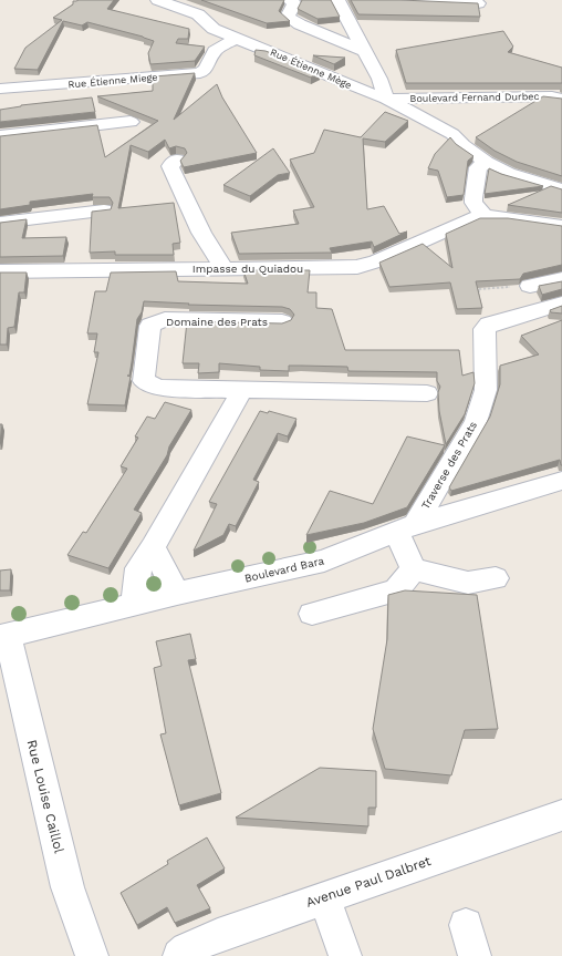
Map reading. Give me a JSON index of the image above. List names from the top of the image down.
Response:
{
  "streets": {
    "street": [
      "Rue Étienne Mège",
      "Rue Étienne Miege",
      "Boulevard Fernand Durbec",
      "Impasse du Quiadou",
      "Domaine des Prats",
      "Traverse des Prats",
      "Boulevard Bara",
      "Rue Louise Caillol",
      "Avenue Paul Dalbret"
    ]
  },
  "crossings": [
    ["Rue Étienne Mège", "Rue Étienne Miege"],
    ["Rue Étienne Mège", "Boulevard Fernand Durbec"],
    ["Traverse des Prats", "Boulevard Bara"],
    ["Boulevard Bara", "Rue Louise Caillol"]
  ]
}
